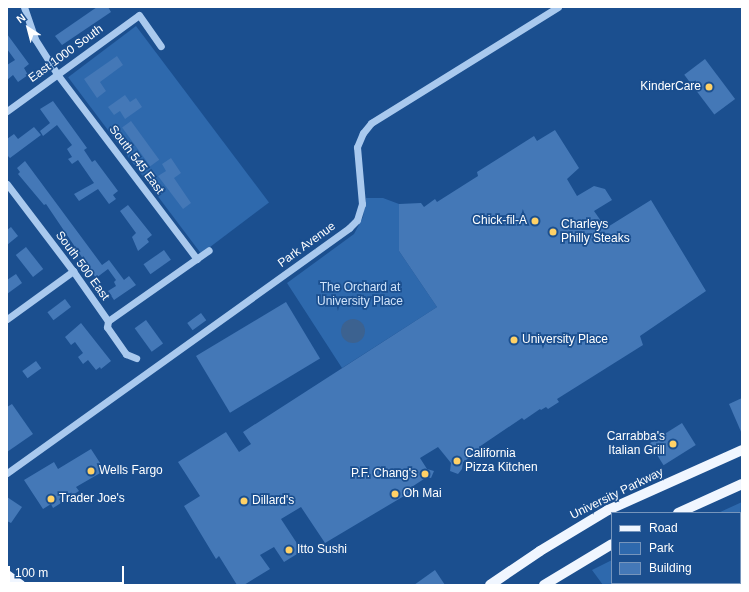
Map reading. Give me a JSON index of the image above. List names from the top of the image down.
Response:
{
  "streets": {
    "main road": ["University Parkway"],
    "street": [
      "East 1000 South",
      "South 545 East",
      "Park Avenue",
      "South 500 East"
    ]
  },
  "crossings": [
    ["East 1000 South", "South 545 East"]
  ],
  "parks": ["The Orchard at University Place"],
  "places": [
    "KinderCare",
    "Chick-fil-A",
    "Charleys Philly Steaks",
    "University Place",
    "Carrabba's Italian Grill",
    "California Pizza Kitchen",
    "Wells Fargo",
    "P.F. Chang's",
    "Oh Mai",
    "Trader Joe's",
    "Dillard's",
    "Itto Sushi"
  ],
  "legend": ["Road", "Park", "Building"],
  "scale_bar": "100 m",
  "north": "top left"
}
